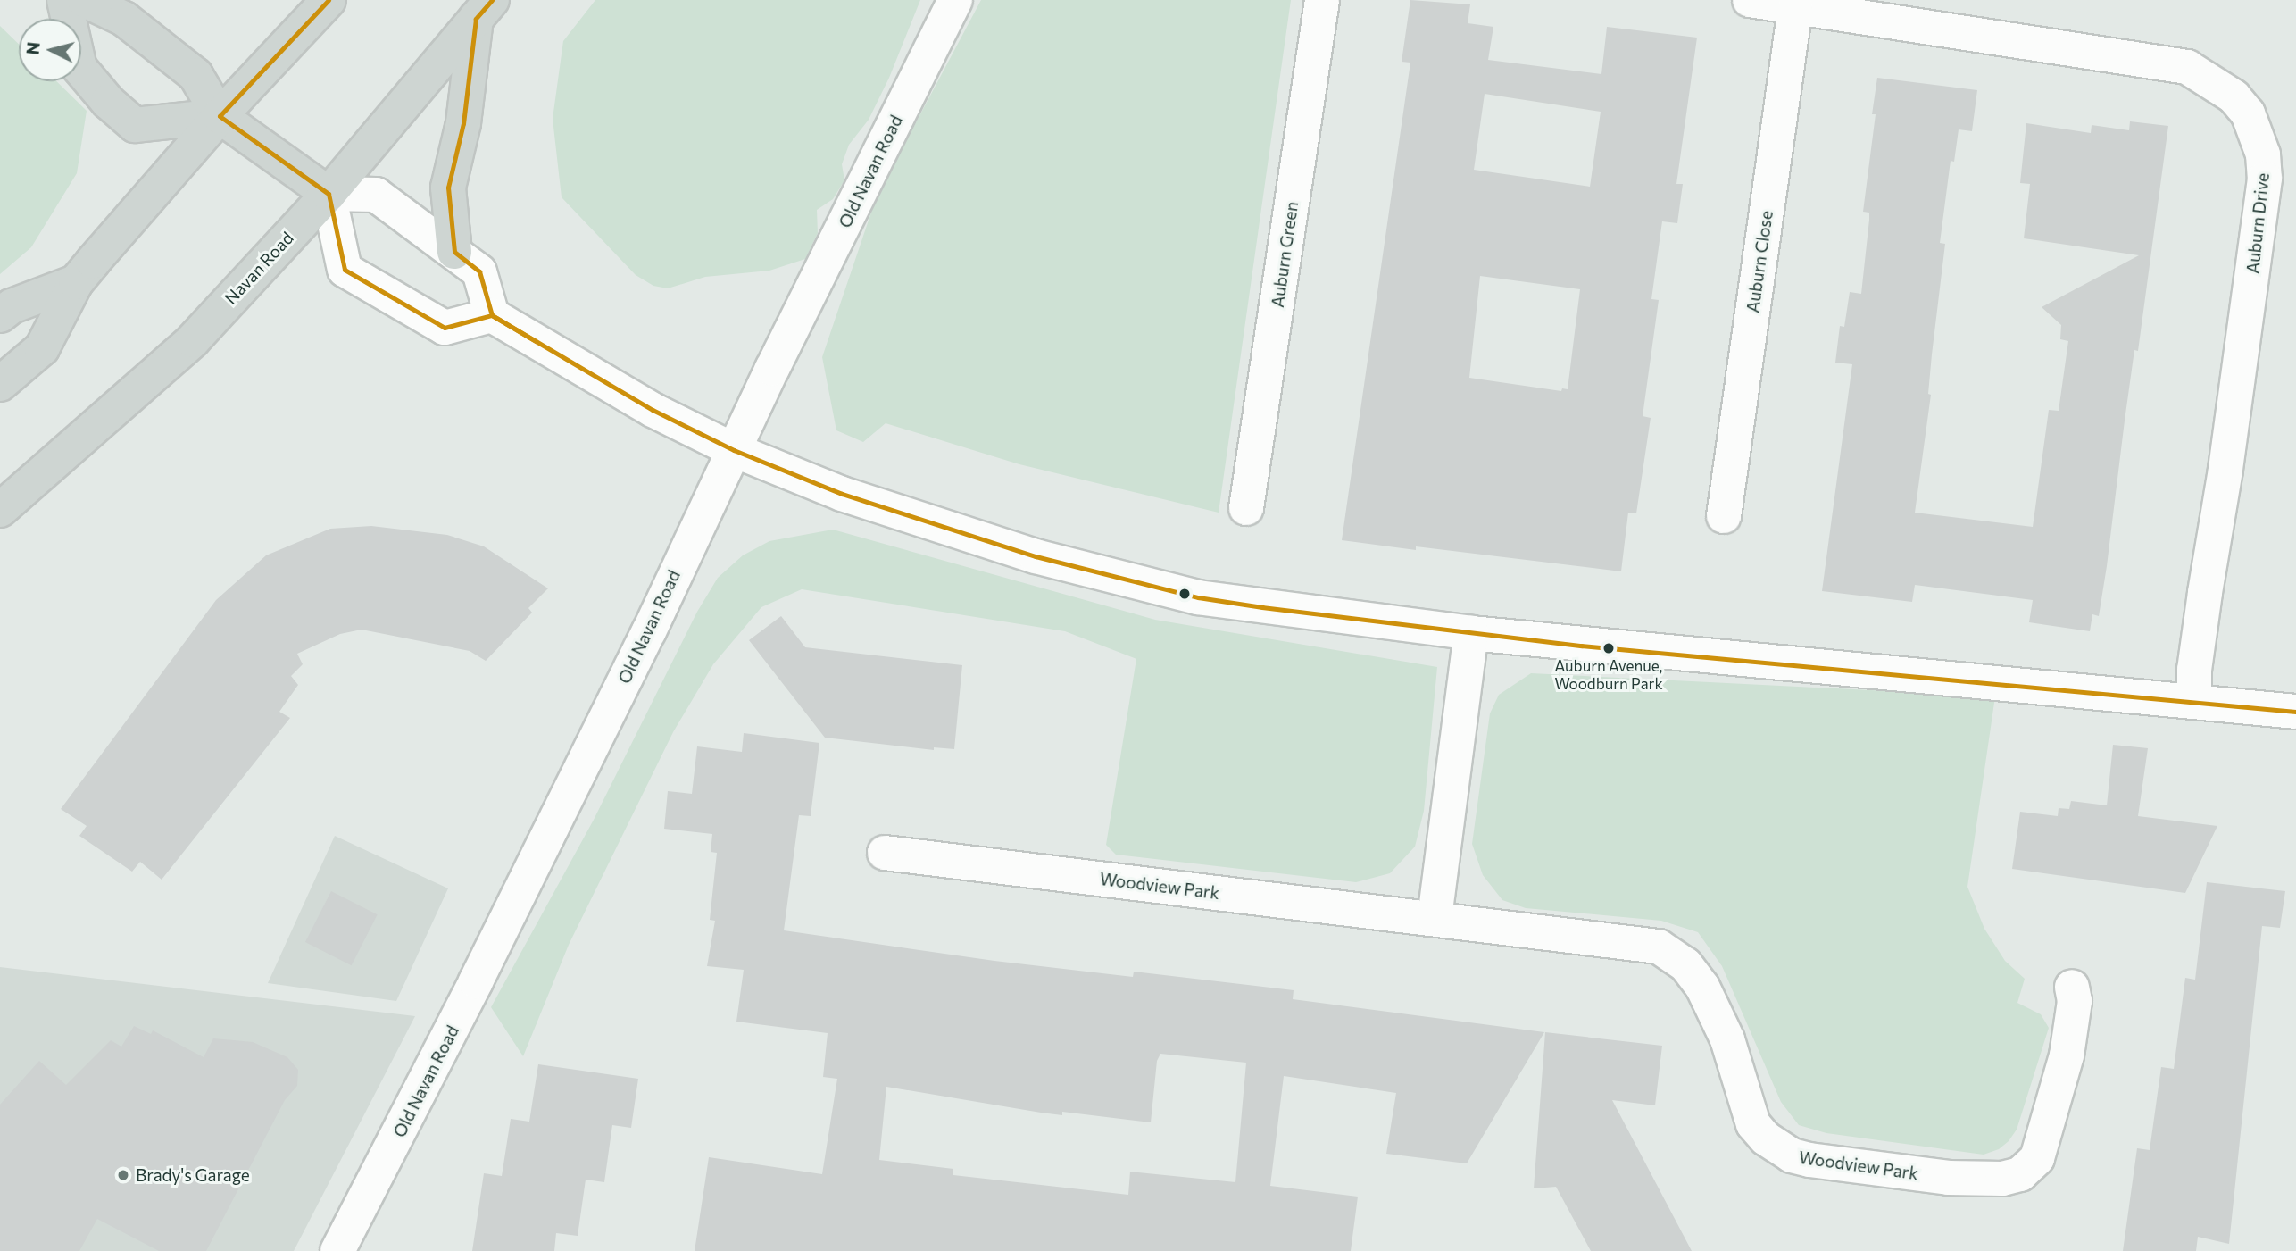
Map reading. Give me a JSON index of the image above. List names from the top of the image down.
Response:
{
  "streets": {
    "main road": ["Navan Road"],
    "street": [
      "Old Navan Road",
      "Auburn Drive",
      "Auburn Green",
      "Auburn Close",
      "Woodview Park"
    ]
  },
  "crossings": [
    ["Auburn Drive", "Auburn Close"]
  ],
  "places": ["Auburn Avenue, Woodburn Park", "Brady's Garage"],
  "north": "left"
}
